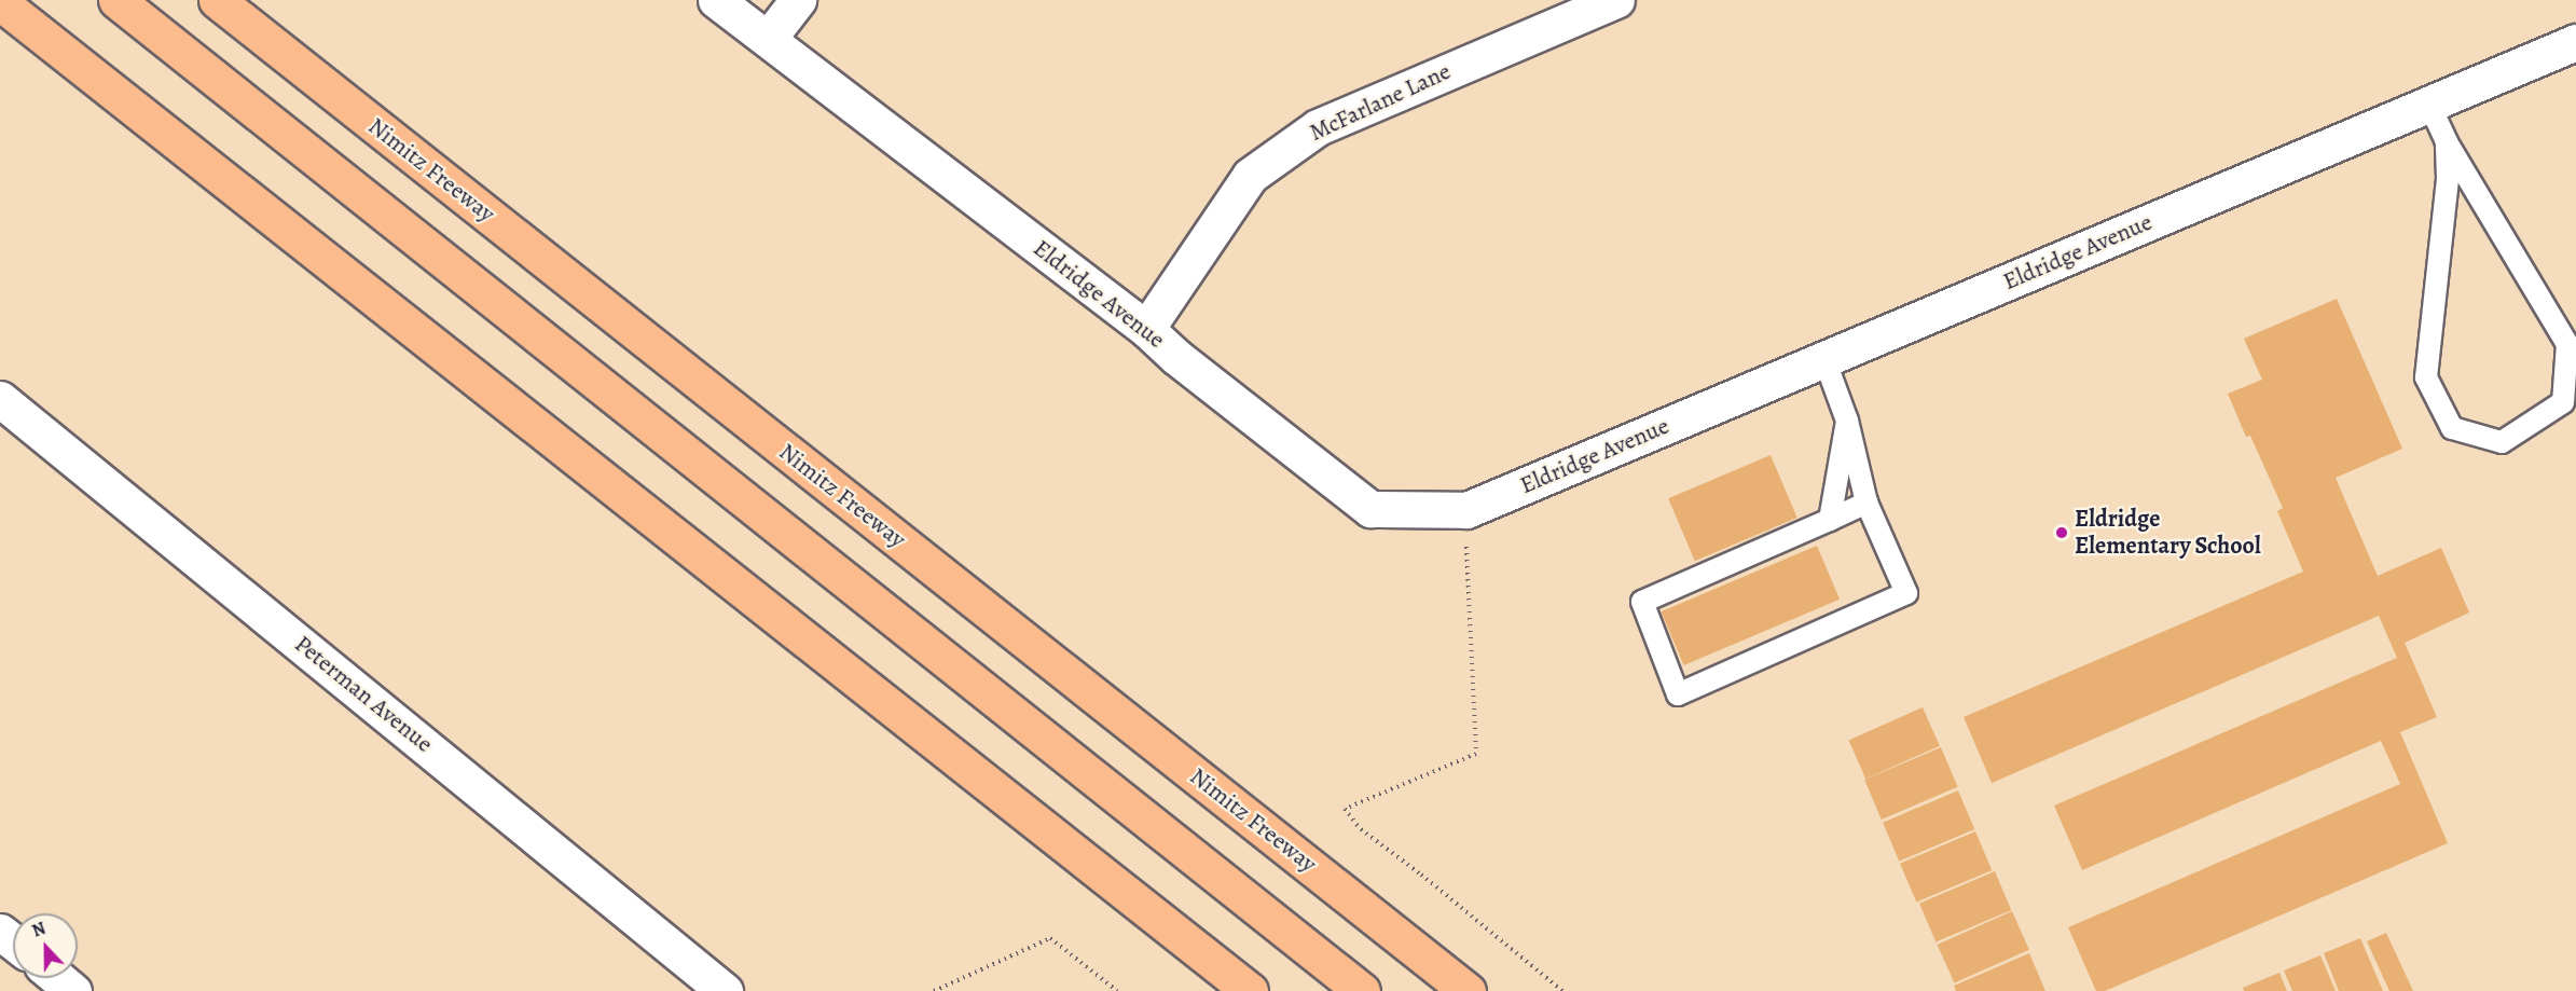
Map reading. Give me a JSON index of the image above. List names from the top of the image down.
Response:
{
  "streets": {
    "highway": ["Nimitz Freeway"],
    "street": ["McFarlane Lane", "Eldridge Avenue", "Peterman Avenue"]
  },
  "crossings": [
    ["McFarlane Lane", "Eldridge Avenue"]
  ],
  "places": ["Eldridge Elementary School"],
  "north": "top"
}
